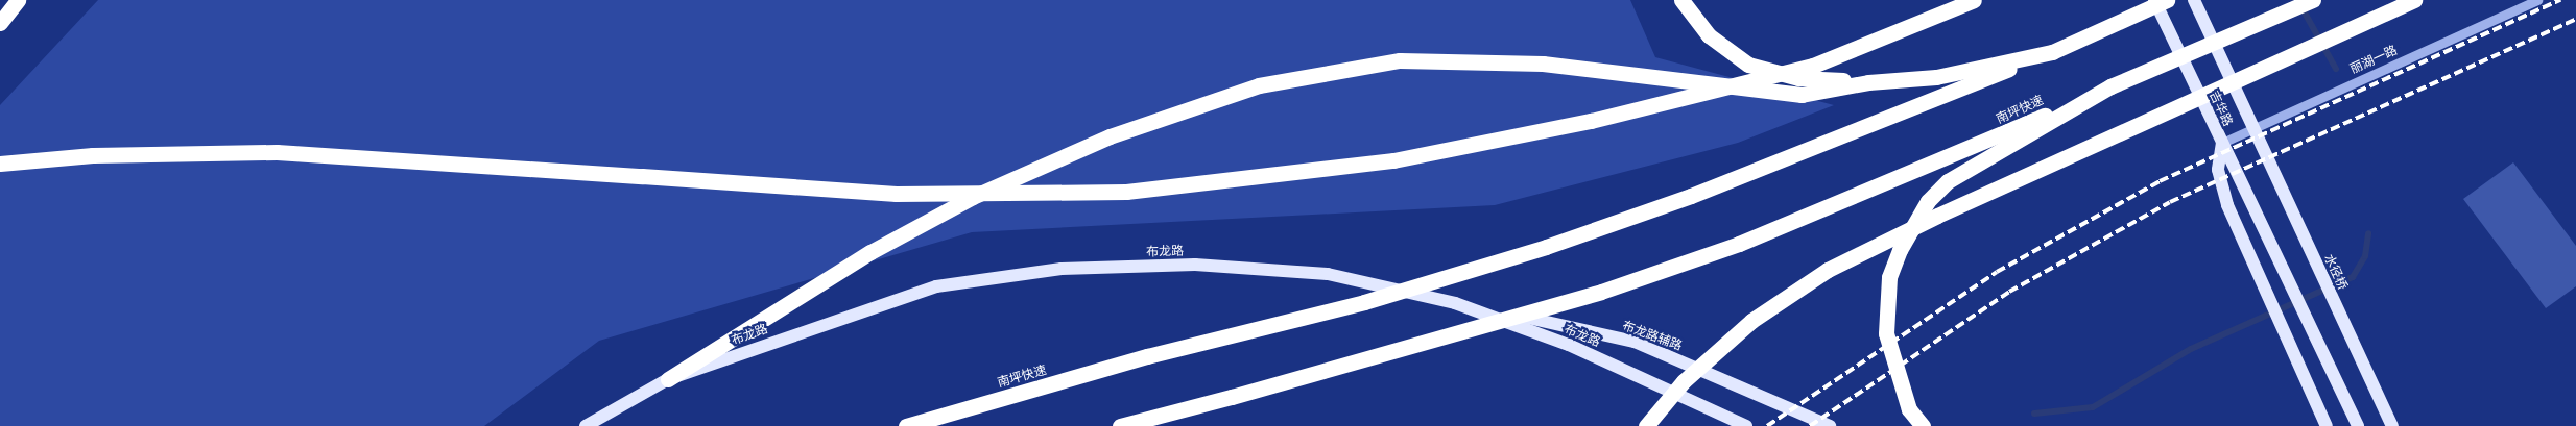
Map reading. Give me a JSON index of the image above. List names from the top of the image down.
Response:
{
  "streets": {
    "highway": ["南坪快速"],
    "main road": [
      "吉华路",
      "布龙路",
      "水径桥",
      "布龙路辅路"
    ],
    "street": ["丽湖一路"]
  },
  "crossings": [
    ["丽湖一路", "吉华路"],
    ["吉华路", "水径桥"],
    ["布龙路", "布龙路辅路"]
  ]
}
